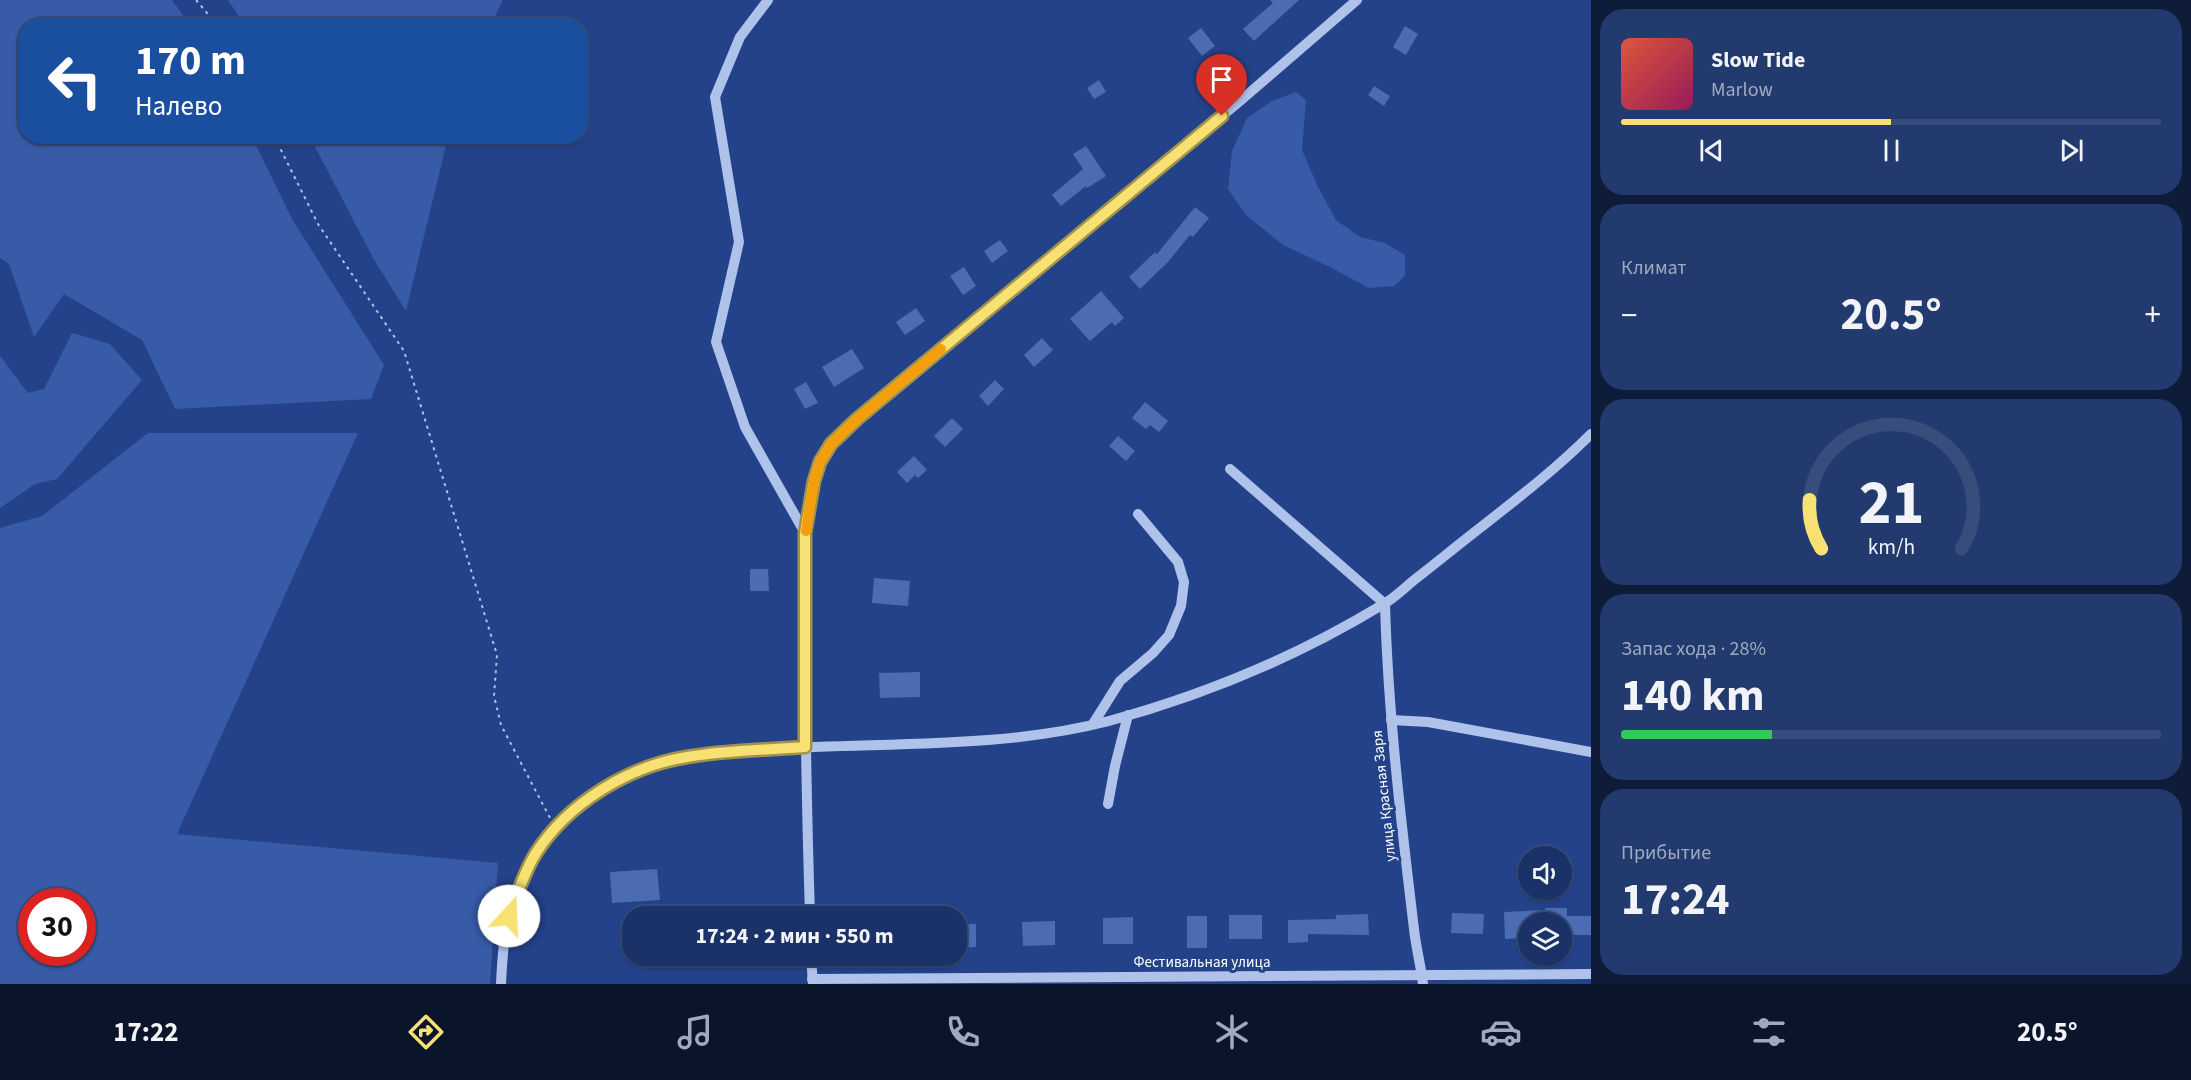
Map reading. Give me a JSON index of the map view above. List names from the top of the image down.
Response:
{
  "streets": {
    "street": ["улица Красная Заря", "Фестивальная улица"]
  },
  "crossings": [
    ["улица Красная Заря", "Фестивальная улица"]
  ],
  "page": {
    "turn": ["170 m", "Налево"],
    "song": ["Slow Tide", "Marlow"],
    "tile": [
      "Климат",
      ["Запас хода · 28%", "140 km"],
      ["Прибытие", "17:24"]
    ],
    "heat": ["−", "20.5°", "+"],
    "limit": "30",
    "trip": "17:24 · 2 мин · 550 m",
    "tabs": ["17:22", "20.5°"],
    "gauge": ["21", "km/h"]
  }
}
